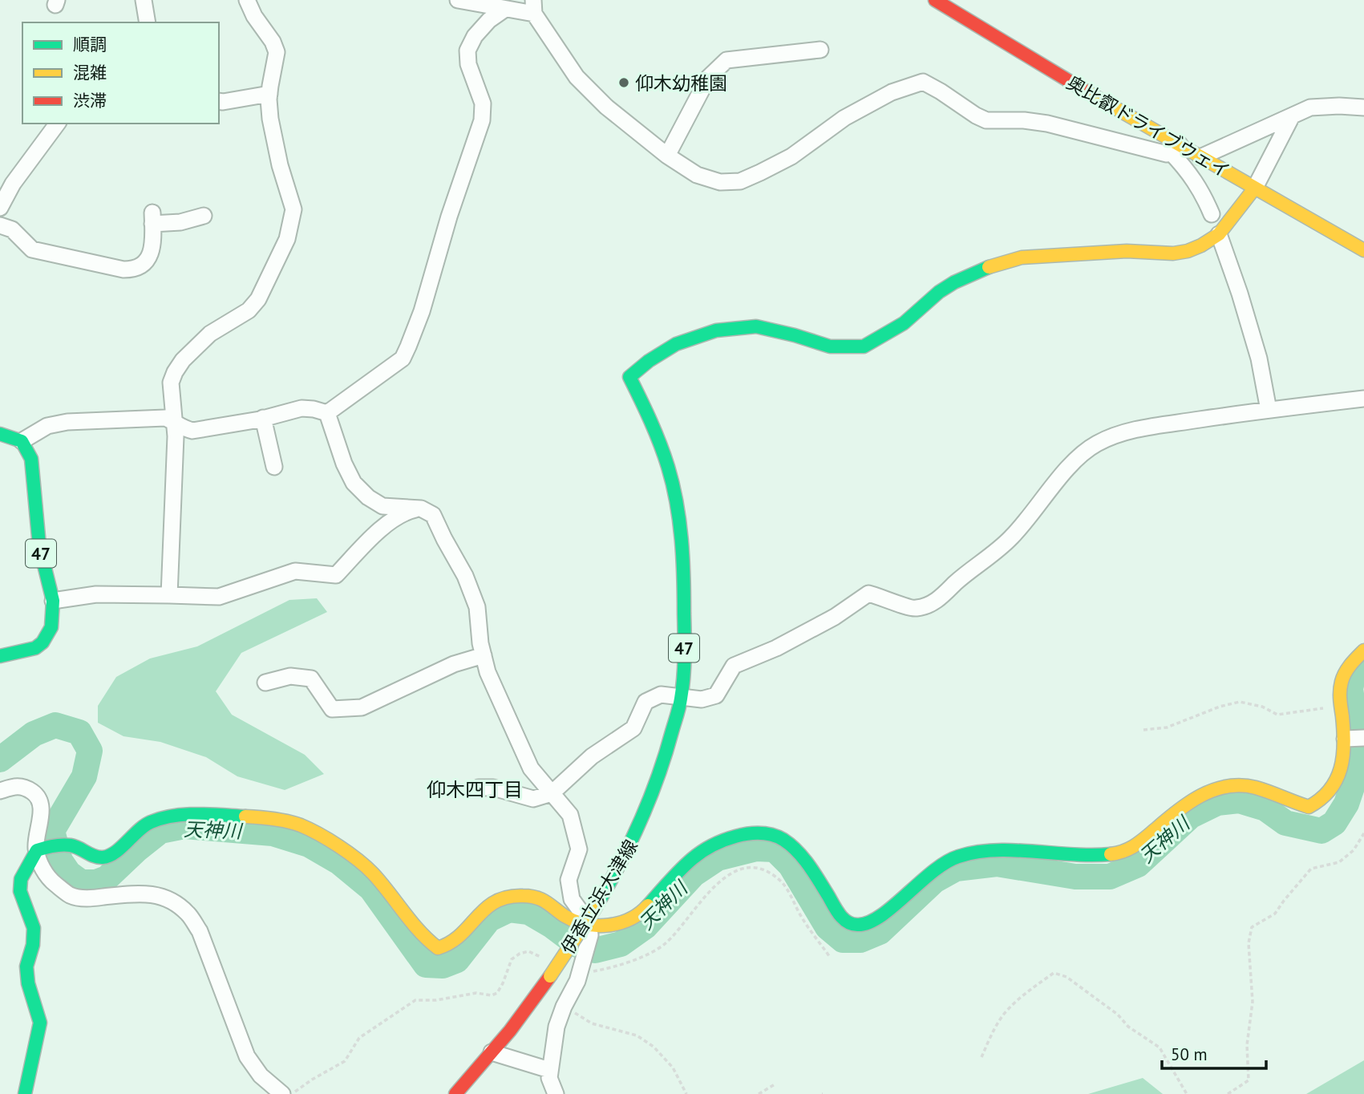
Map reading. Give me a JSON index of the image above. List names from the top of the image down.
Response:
{
  "streets": {
    "street": ["奥比叡ドライブウェイ", "47", "伊香立浜大津線"]
  },
  "districts": ["仰木四丁目"],
  "water": ["天神川"],
  "places": ["仰木幼稚園"],
  "legend": ["順調", "混雑", "渋滞"],
  "scale_bar": "50 m"
}
